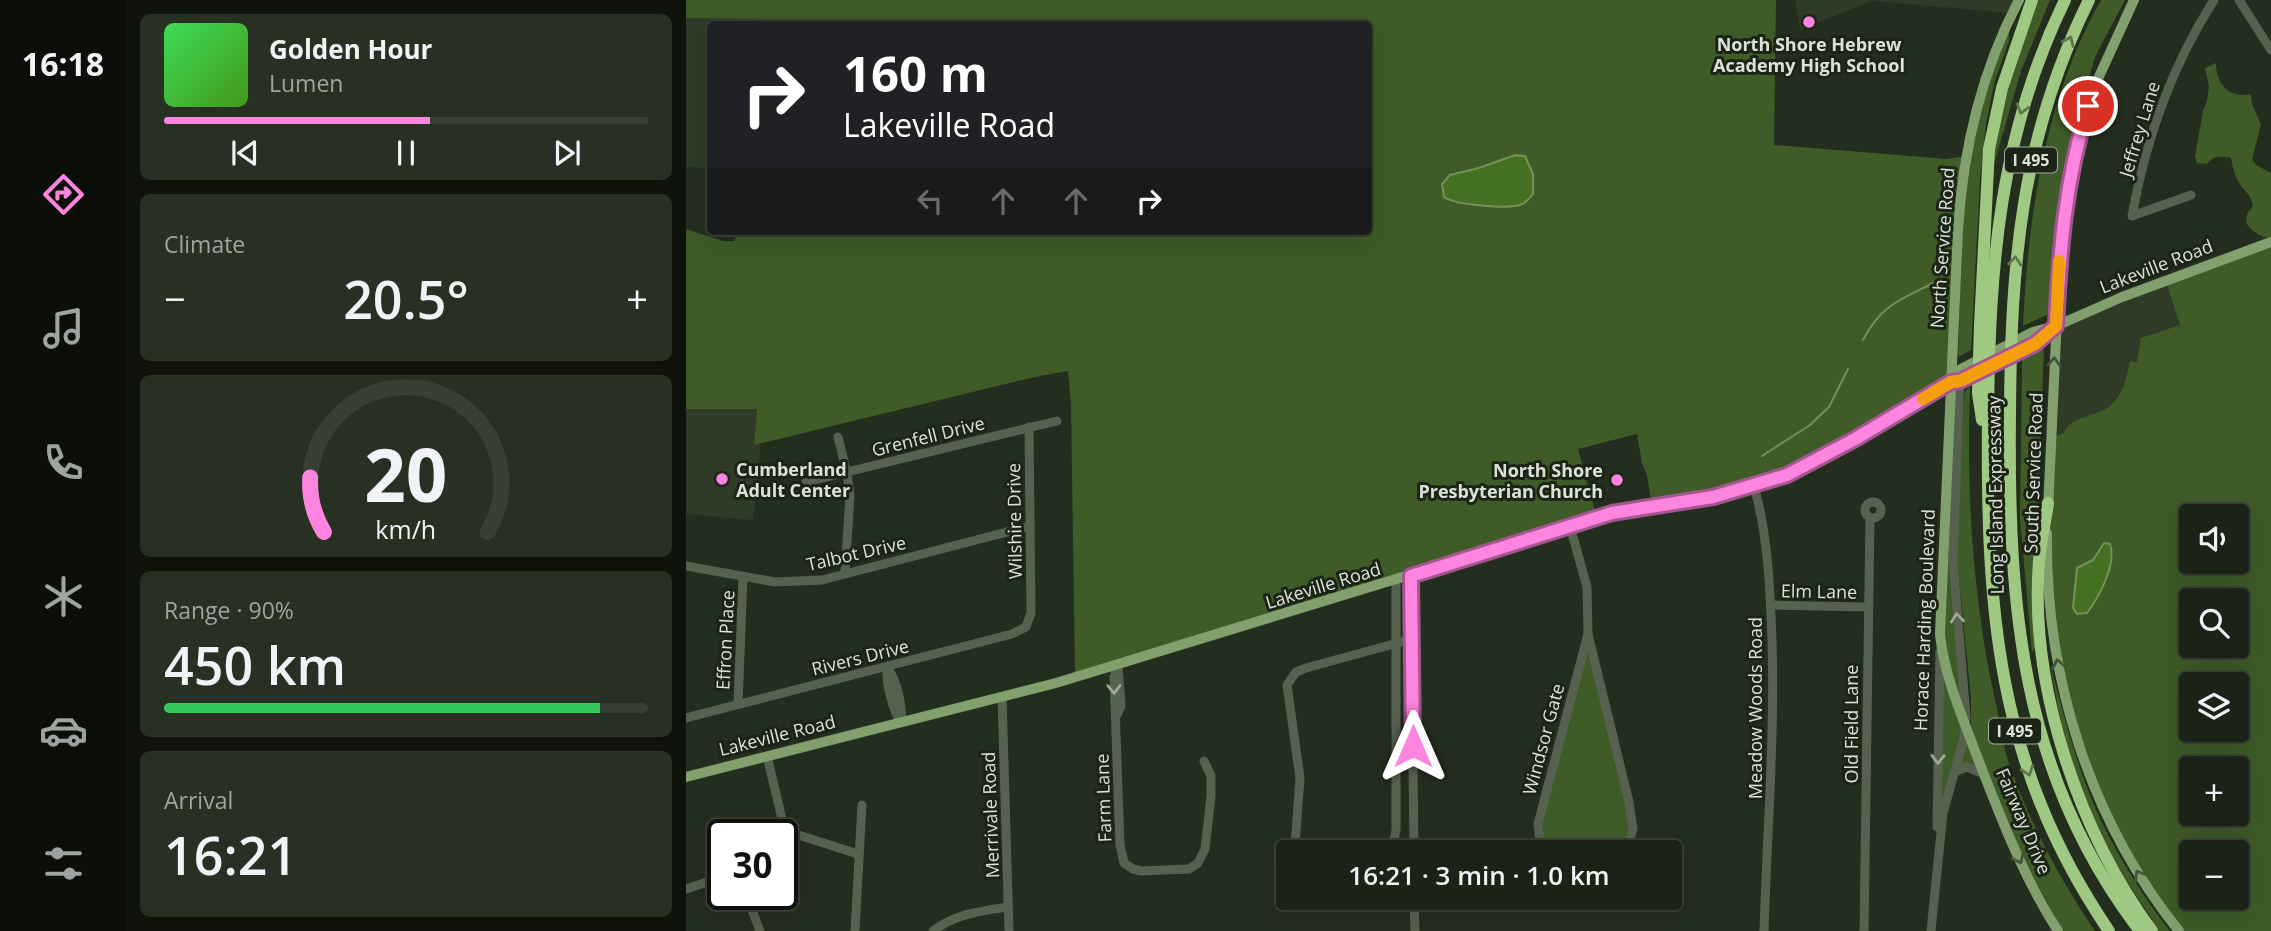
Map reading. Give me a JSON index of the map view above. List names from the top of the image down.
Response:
{
  "streets": {
    "highway": ["I 495", "Long Island Expressway"],
    "main road": [
      "North Service Road",
      "Lakeville Road",
      "South Service Road",
      "Horace Harding Boulevard",
      "Fairway Drive"
    ],
    "street": [
      "Jeffrey Lane",
      "Grenfell Drive",
      "Wilshire Drive",
      "Talbot Drive",
      "Elm Lane",
      "Effron Place",
      "Rivers Drive",
      "Meadow Woods Road",
      "Old Field Lane",
      "Windsor Gate",
      "Farm Lane",
      "Merrivale Road"
    ]
  },
  "crossings": [
    ["North Service Road", "Lakeville Road"],
    ["North Service Road", "Horace Harding Boulevard"],
    ["Lakeville Road", "South Service Road"],
    ["Lakeville Road", "Horace Harding Boulevard"],
    ["Lakeville Road", "Meadow Woods Road"],
    ["Lakeville Road", "Windsor Gate"],
    ["Lakeville Road", "Farm Lane"],
    ["Lakeville Road", "Merrivale Road"],
    ["Grenfell Drive", "Wilshire Drive"],
    ["Wilshire Drive", "Talbot Drive"],
    ["Wilshire Drive", "Rivers Drive"],
    ["Talbot Drive", "Effron Place"],
    ["Elm Lane", "Meadow Woods Road"],
    ["Elm Lane", "Old Field Lane"],
    ["Horace Harding Boulevard", "Fairway Drive"],
    ["Effron Place", "Rivers Drive"]
  ],
  "one_way": ["South Service Road", "Fairway Drive"],
  "places": ["North Shore Hebrew Academy High School", "Cumberland Adult Center", "North Shore Presbyterian Church"],
  "page": {
    "tabs": "16:18",
    "turn": ["160 m", "Lakeville Road"],
    "song": ["Golden Hour", "Lumen"],
    "tile": [
      "Climate",
      ["Range · 90%", "450 km"],
      ["Arrival", "16:21"]
    ],
    "heat": ["−", "20.5°", "+"],
    "map_buttons": ["+", "−"],
    "limit": "30",
    "trip": "16:21 · 3 min · 1.0 km",
    "gauge": ["20", "km/h"]
  }
}
